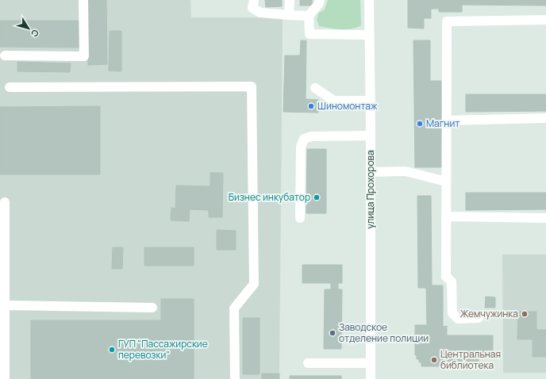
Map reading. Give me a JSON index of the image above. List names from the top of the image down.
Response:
{
  "streets": {
    "street": ["улица Прохорова"]
  },
  "places": [
    "Шиномонтаж",
    "Магнит",
    "Бизнес инкубатор",
    "Жемчужинка",
    "Заводское отделение полиции",
    "ГУП \"Пассажирские перевозки\"",
    "Центральная библиотека"
  ],
  "north": "bottom right"
}
